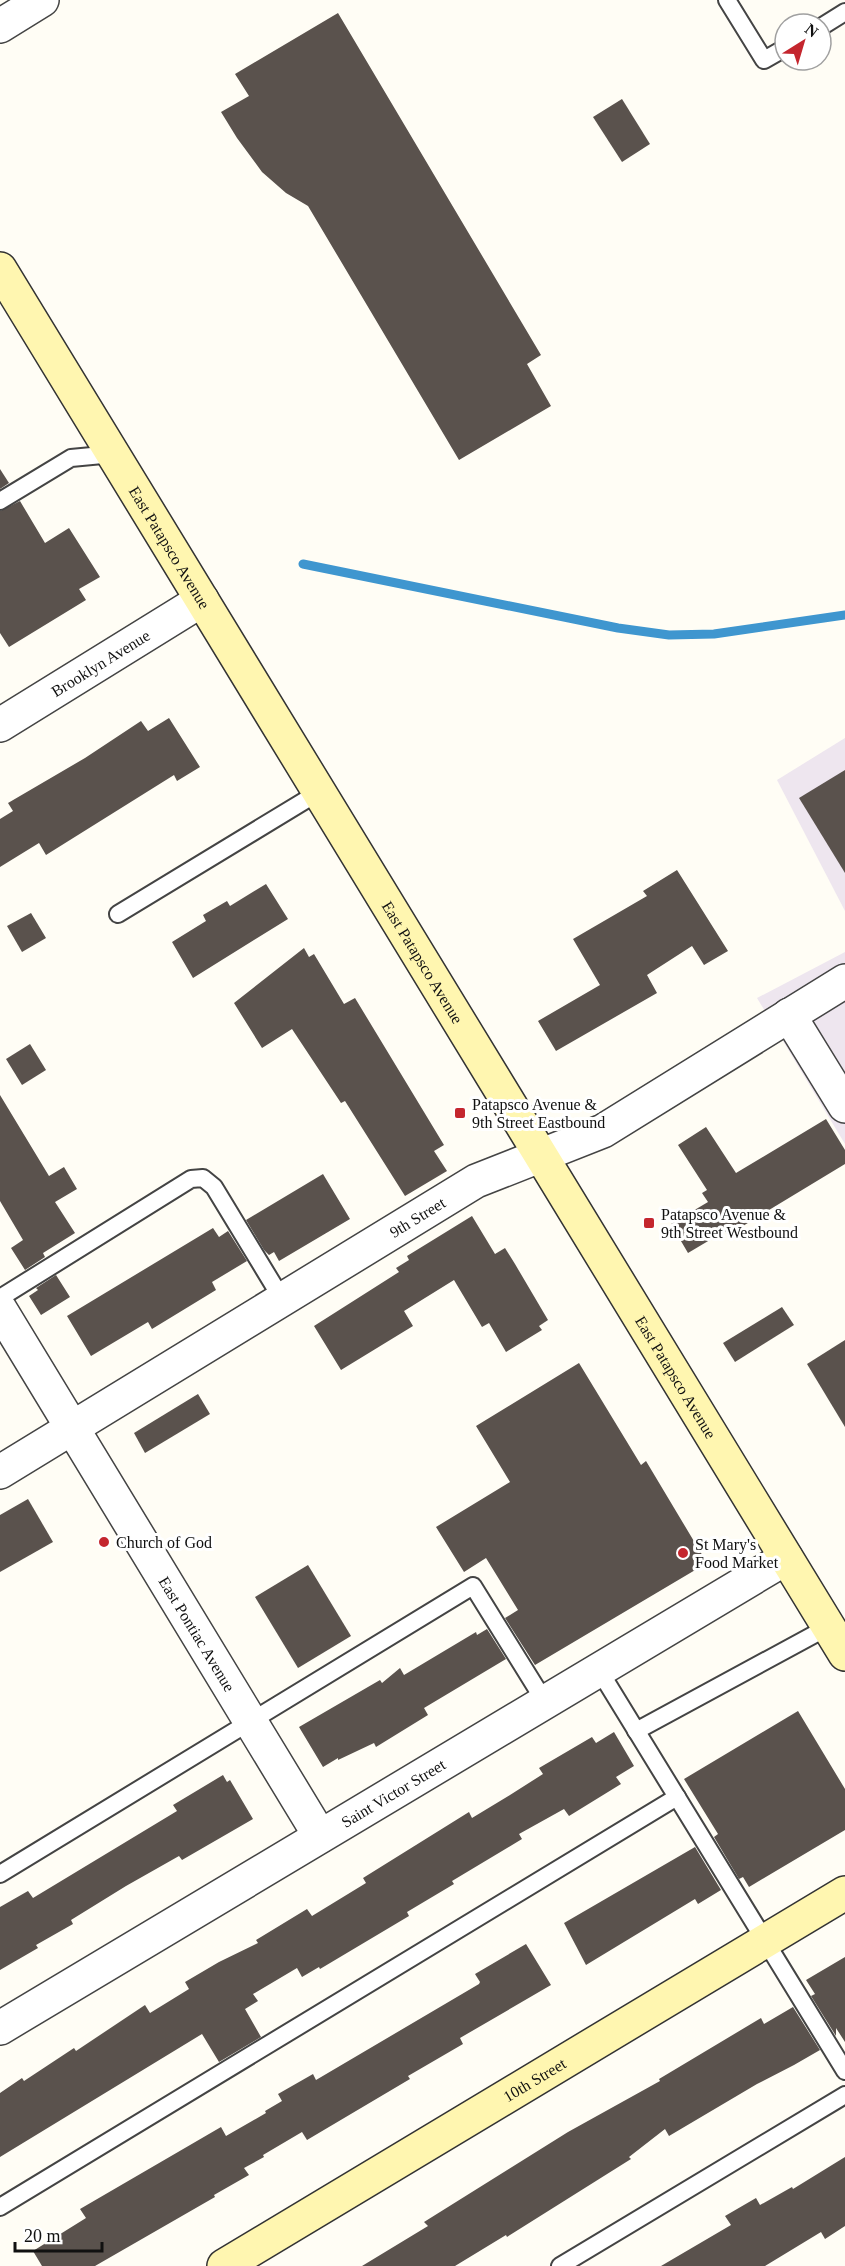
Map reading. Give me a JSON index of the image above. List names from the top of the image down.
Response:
{
  "streets": {
    "main road": ["East Patapsco Avenue", "10th Street"],
    "street": [
      "Brooklyn Avenue",
      "9th Street",
      "East Pontiac Avenue",
      "Saint Victor Street"
    ]
  },
  "crossings": [
    ["East Patapsco Avenue", "Brooklyn Avenue"],
    ["East Patapsco Avenue", "9th Street"],
    ["East Patapsco Avenue", "Saint Victor Street"],
    ["9th Street", "East Pontiac Avenue"],
    ["East Pontiac Avenue", "Saint Victor Street"]
  ],
  "places": {
    "transit": ["Patapsco Avenue & 9th Street Eastbound", "Patapsco Avenue & 9th Street Westbound"],
    "other": ["Church of God", "St Mary's Food Market"]
  },
  "scale_bar": "20 m",
  "north": "top right"
}
